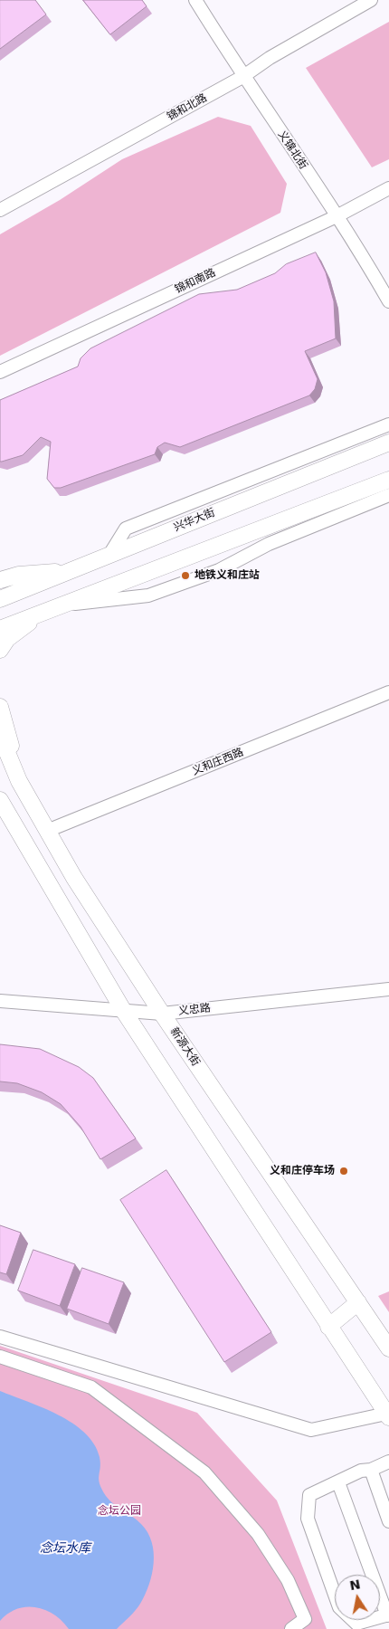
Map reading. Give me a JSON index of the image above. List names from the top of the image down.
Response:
{
  "streets": {
    "main road": ["兴华大街", "新源大街"],
    "street": [
      "锦和北路",
      "义锦北街",
      "锦和南路",
      "义和庄西路",
      "义忠路"
    ]
  },
  "crossings": [
    ["锦和北路", "义锦北街"],
    ["义锦北街", "锦和南路"],
    ["义和庄西路", "新源大街"],
    ["义忠路", "新源大街"]
  ],
  "water": ["念坛水库"],
  "parks": ["念坛公园"],
  "places": ["地铁义和庄站", "义和庄停车场"],
  "north": "top"
}
